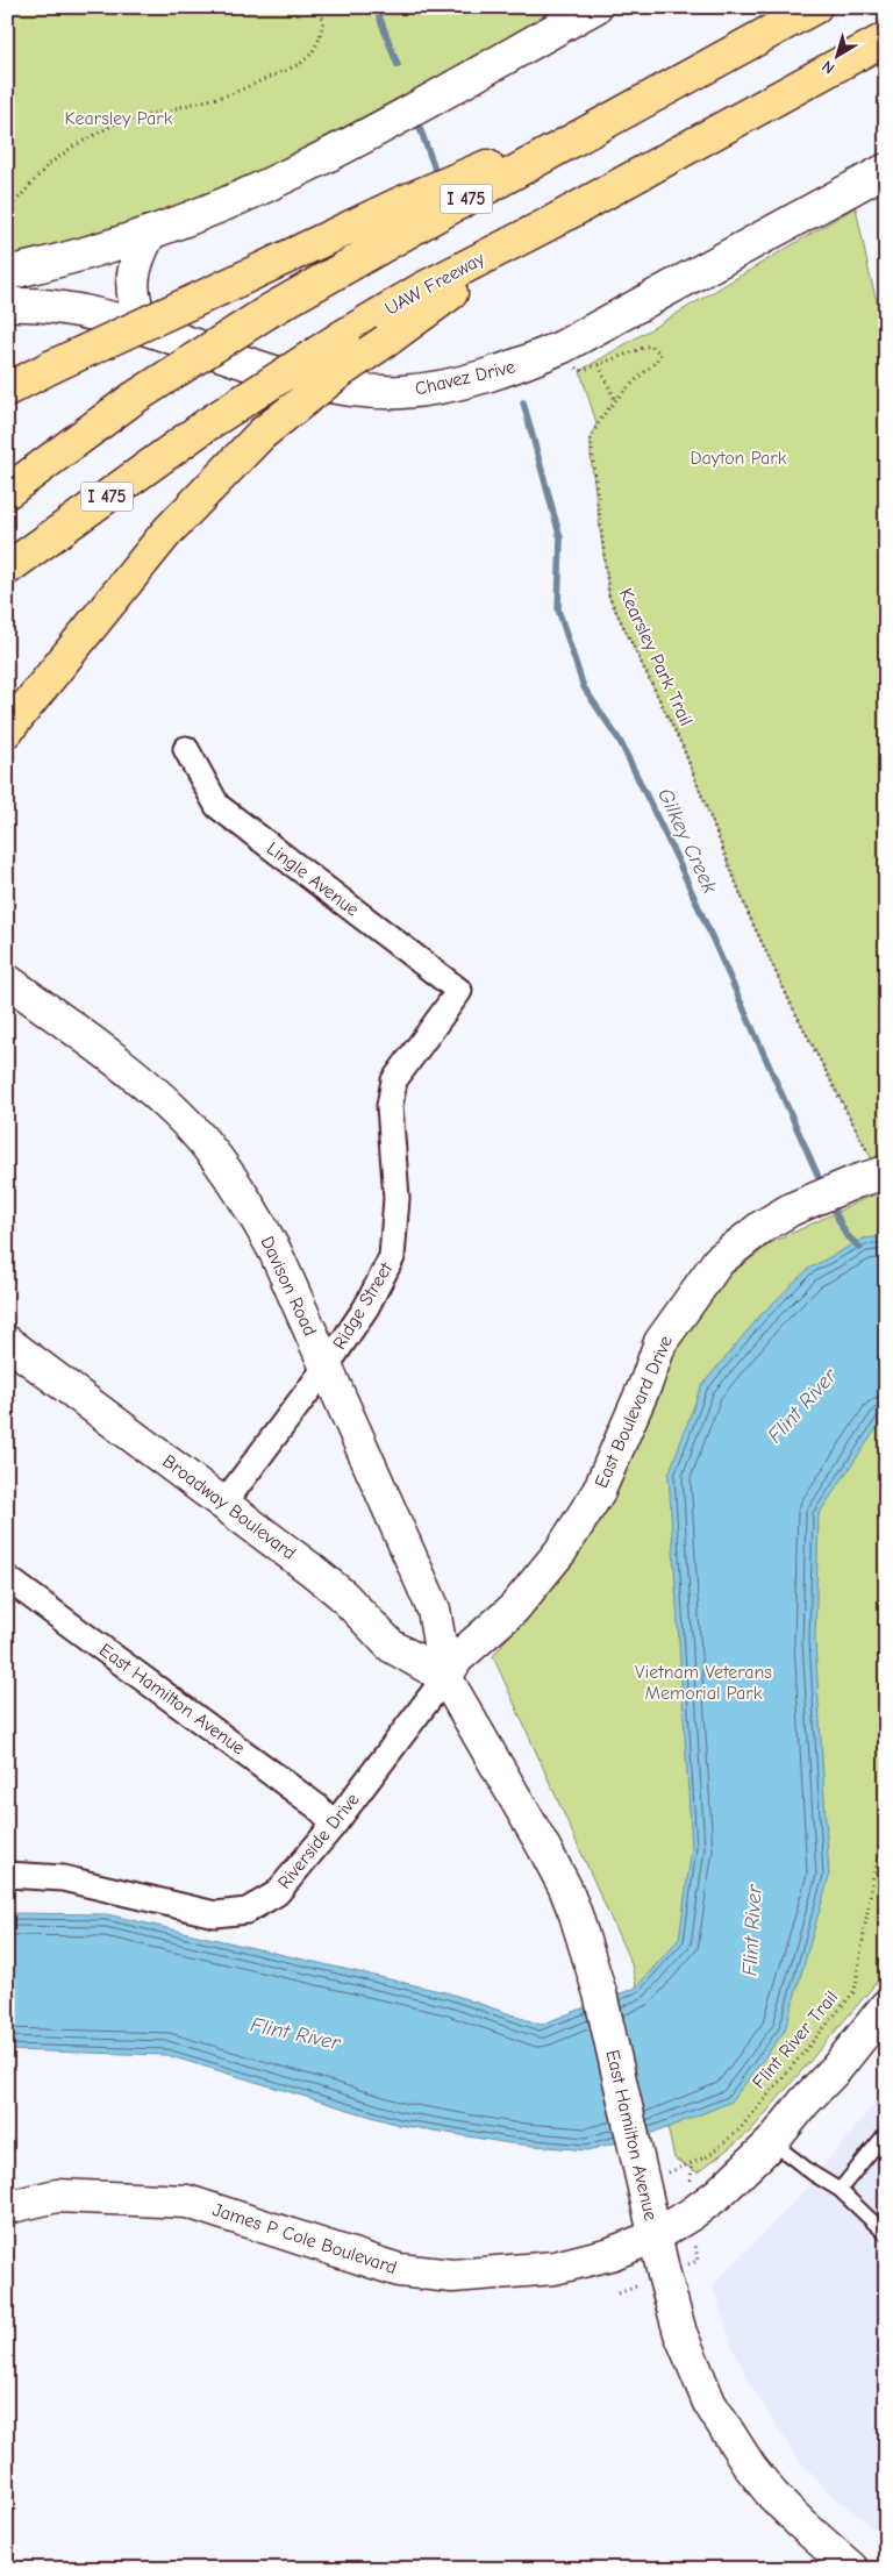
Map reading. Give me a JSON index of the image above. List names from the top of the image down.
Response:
{
  "streets": {
    "highway": ["I 475", "UAW Freeway"],
    "main road": [
      "Chavez Drive",
      "Davison Road",
      "East Boulevard Drive",
      "Broadway Boulevard",
      "East Hamilton Avenue",
      "James P Cole Boulevard"
    ],
    "street": ["Lingle Avenue", "Ridge Street", "Riverside Drive"],
    "path": ["Kearsley Park Trail", "Flint River Trail"]
  },
  "crossings": [
    ["Kearsley Park Trail", "East Boulevard Drive"],
    ["Lingle Avenue", "Ridge Street"],
    ["Davison Road", "Ridge Street"],
    ["Davison Road", "East Boulevard Drive"],
    ["Davison Road", "Broadway Boulevard"],
    ["Davison Road", "East Hamilton Avenue"],
    ["Davison Road", "Riverside Drive"],
    ["Ridge Street", "Broadway Boulevard"],
    ["East Boulevard Drive", "Broadway Boulevard"],
    ["East Boulevard Drive", "East Hamilton Avenue"],
    ["East Boulevard Drive", "Riverside Drive"],
    ["Broadway Boulevard", "East Hamilton Avenue"],
    ["Broadway Boulevard", "Riverside Drive"],
    ["East Hamilton Avenue", "Riverside Drive"],
    ["East Hamilton Avenue", "James P Cole Boulevard"]
  ],
  "water": ["Gilkey Creek", "Flint River"],
  "parks": ["Kearsley Park", "Dayton Park", "Vietnam Veterans Memorial Park"],
  "north": "bottom left"
}
